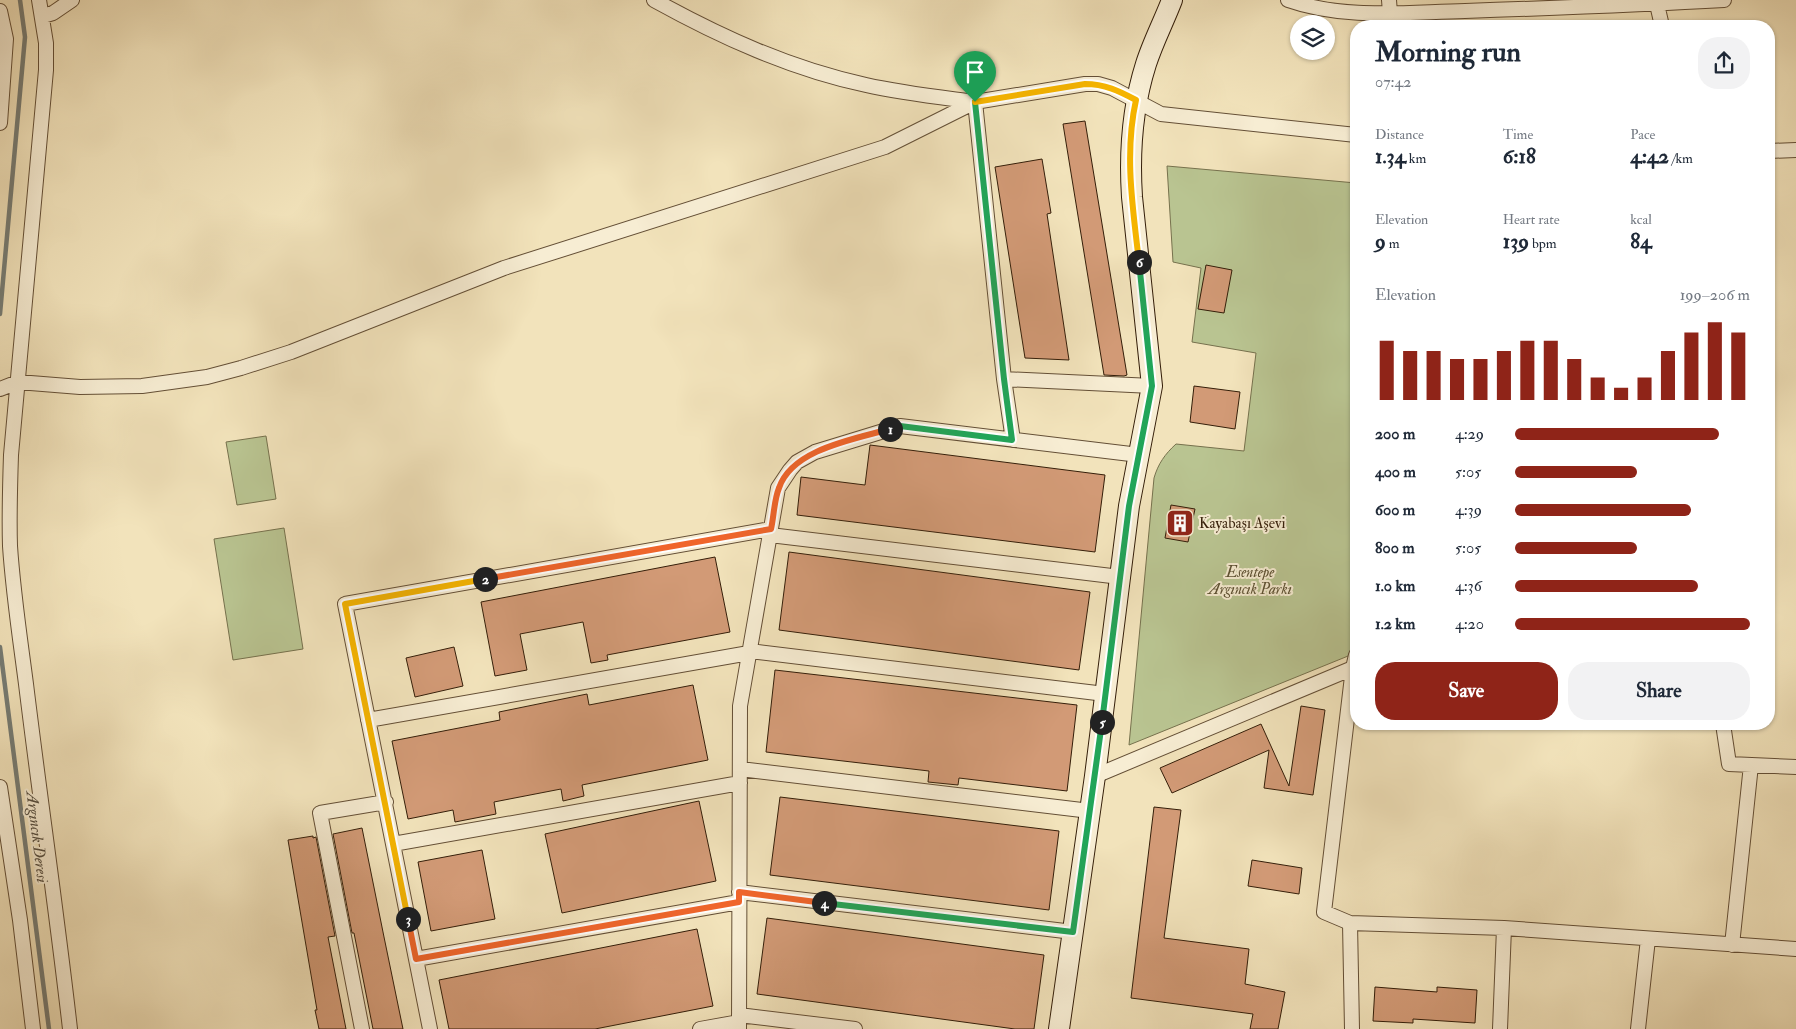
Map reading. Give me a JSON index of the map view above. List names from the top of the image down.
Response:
{
  "water": ["Argıncık Deresi"],
  "parks": ["Esentepe Argıncık Parkı"],
  "places": {
    "building": ["Kayabaşı Aşevi"]
  },
  "page": {
    "heading": ["Morning run", "07:42"],
    "stats": [
      ["Distance", "1.34 km"],
      ["Time", "6:18"],
      ["Pace", "4:42 /km"],
      ["Elevation", "9 m"],
      ["Heart rate", "139 bpm"],
      ["kcal", "84"]
    ],
    "pins": [
      "6",
      "1",
      "2",
      "5",
      "4",
      "3"
    ],
    "chart": ["Elevation", "199–206 m"],
    "list": [
      {
        "name": "200 m",
        "note": "4:29"
      },
      {
        "name": "400 m",
        "note": "5:05"
      },
      {
        "name": "600 m",
        "note": "4:39"
      },
      {
        "name": "800 m",
        "note": "5:05"
      },
      {
        "name": "1.0 km",
        "note": "4:36"
      },
      {
        "name": "1.2 km",
        "note": "4:20"
      }
    ],
    "buttons": ["Save", "Share"]
  }
}
